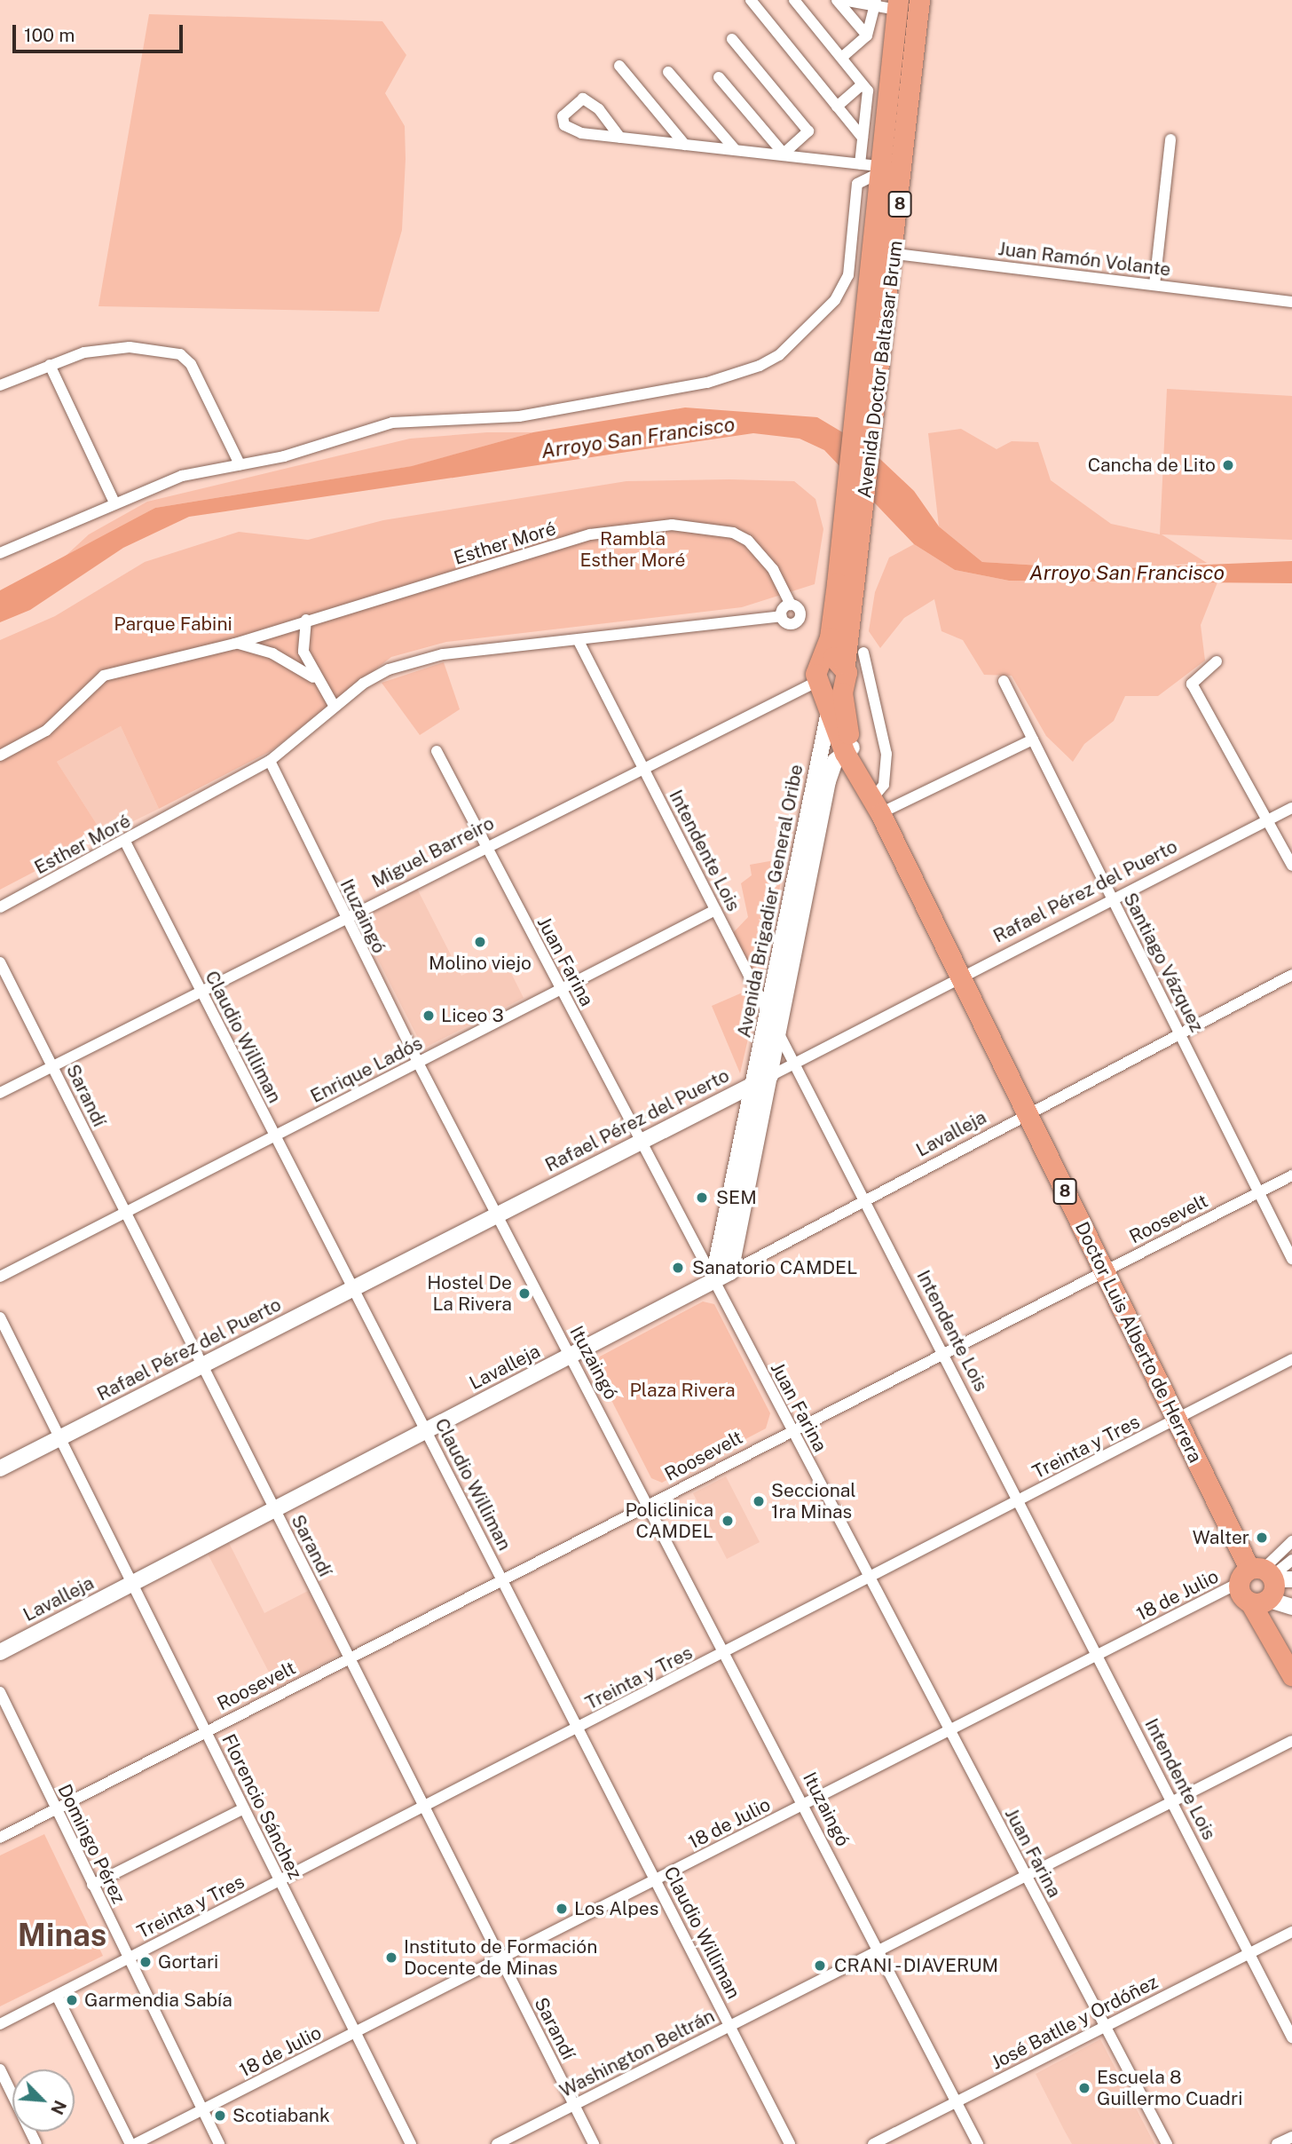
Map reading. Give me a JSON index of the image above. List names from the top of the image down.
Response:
{
  "streets": {
    "highway": ["8", "Avenida Doctor Baltasar Brum", "Doctor Luis Alberto de Herrera"],
    "main road": ["Rafael Pérez del Puerto", "Avenida Brigadier General Oribe", "Lavalleja"],
    "street": [
      "Juan Ramón Volante",
      "Esther Moré",
      "Intendente Lois",
      "Miguel Barreiro",
      "Ituzaingó",
      "Juan Farina",
      "Santiago Vázquez",
      "Claudio Williman",
      "Enrique Ladós",
      "Sarandí",
      "Roosevelt",
      "Treinta y Tres",
      "18 de Julio",
      "Florencio Sánchez",
      "Domingo Pérez",
      "José Batlle y Ordóñez",
      "Washington Beltrán"
    ]
  },
  "crossings": [
    ["8", "Avenida Doctor Baltasar Brum"],
    ["8", "Miguel Barreiro"],
    ["8", "Doctor Luis Alberto de Herrera"],
    ["8", "18 de Julio"],
    ["Juan Ramón Volante", "Avenida Doctor Baltasar Brum"],
    ["Avenida Doctor Baltasar Brum", "Doctor Luis Alberto de Herrera"],
    ["Esther Moré", "Intendente Lois"],
    ["Esther Moré", "Ituzaingó"],
    ["Esther Moré", "Claudio Williman"],
    ["Intendente Lois", "Miguel Barreiro"],
    ["Intendente Lois", "Rafael Pérez del Puerto"],
    ["Intendente Lois", "Avenida Brigadier General Oribe"],
    ["Intendente Lois", "Enrique Ladós"],
    ["Intendente Lois", "Lavalleja"],
    ["Intendente Lois", "Roosevelt"],
    ["Intendente Lois", "Treinta y Tres"],
    ["Intendente Lois", "18 de Julio"],
    ["Intendente Lois", "José Batlle y Ordóñez"],
    ["Intendente Lois", "Washington Beltrán"],
    ["Miguel Barreiro", "Ituzaingó"],
    ["Miguel Barreiro", "Juan Farina"],
    ["Miguel Barreiro", "Claudio Williman"],
    ["Miguel Barreiro", "Sarandí"],
    ["Miguel Barreiro", "Doctor Luis Alberto de Herrera"],
    ["Rafael Pérez del Puerto", "Avenida Brigadier General Oribe"],
    ["Rafael Pérez del Puerto", "Ituzaingó"],
    ["Rafael Pérez del Puerto", "Juan Farina"],
    ["Rafael Pérez del Puerto", "Santiago Vázquez"],
    ["Rafael Pérez del Puerto", "Claudio Williman"],
    ["Rafael Pérez del Puerto", "Sarandí"],
    ["Rafael Pérez del Puerto", "Doctor Luis Alberto de Herrera"],
    ["Rafael Pérez del Puerto", "Florencio Sánchez"],
    ["Avenida Brigadier General Oribe", "Juan Farina"],
    ["Avenida Brigadier General Oribe", "Lavalleja"],
    ["Avenida Brigadier General Oribe", "Doctor Luis Alberto de Herrera"],
    ["Ituzaingó", "Enrique Ladós"],
    ["Ituzaingó", "Lavalleja"],
    ["Ituzaingó", "Roosevelt"],
    ["Ituzaingó", "Treinta y Tres"],
    ["Ituzaingó", "18 de Julio"],
    ["Ituzaingó", "José Batlle y Ordóñez"],
    ["Ituzaingó", "Washington Beltrán"],
    ["Juan Farina", "Enrique Ladós"],
    ["Juan Farina", "Lavalleja"],
    ["Juan Farina", "Roosevelt"],
    ["Juan Farina", "Treinta y Tres"],
    ["Juan Farina", "18 de Julio"],
    ["Juan Farina", "José Batlle y Ordóñez"],
    ["Juan Farina", "Washington Beltrán"],
    ["Santiago Vázquez", "Lavalleja"],
    ["Santiago Vázquez", "Roosevelt"],
    ["Claudio Williman", "Enrique Ladós"],
    ["Claudio Williman", "Lavalleja"],
    ["Claudio Williman", "Roosevelt"],
    ["Claudio Williman", "Treinta y Tres"],
    ["Claudio Williman", "18 de Julio"],
    ["Claudio Williman", "Washington Beltrán"],
    ["Enrique Ladós", "Sarandí"],
    ["Sarandí", "Lavalleja"],
    ["Sarandí", "Roosevelt"],
    ["Sarandí", "Treinta y Tres"],
    ["Sarandí", "18 de Julio"],
    ["Sarandí", "Washington Beltrán"],
    ["Lavalleja", "Doctor Luis Alberto de Herrera"],
    ["Lavalleja", "Florencio Sánchez"],
    ["Roosevelt", "Doctor Luis Alberto de Herrera"],
    ["Roosevelt", "Florencio Sánchez"],
    ["Roosevelt", "Domingo Pérez"],
    ["Doctor Luis Alberto de Herrera", "Treinta y Tres"],
    ["Doctor Luis Alberto de Herrera", "18 de Julio"],
    ["Treinta y Tres", "Florencio Sánchez"],
    ["Treinta y Tres", "Domingo Pérez"],
    ["18 de Julio", "Florencio Sánchez"],
    ["18 de Julio", "Domingo Pérez"]
  ],
  "districts": ["Minas"],
  "water": ["Arroyo San Francisco"],
  "parks": ["Rambla Esther Moré", "Parque Fabini", "Plaza Rivera"],
  "places": [
    "Cancha de Lito",
    "Molino viejo",
    "Liceo 3",
    "SEM",
    "Sanatorio CAMDEL",
    "Hostel De La Rivera",
    "Seccional 1ra Minas",
    "Policlinica CAMDEL",
    "Walter",
    "Los Alpes",
    "Instituto de Formación Docente de Minas",
    "Gortari",
    "CRANI - DIAVERUM",
    "Garmendia Sabía",
    "Escuela 8 Guillermo Cuadri",
    "Scotiabank"
  ],
  "scale_bar": "100 m",
  "north": "bottom right"
}
